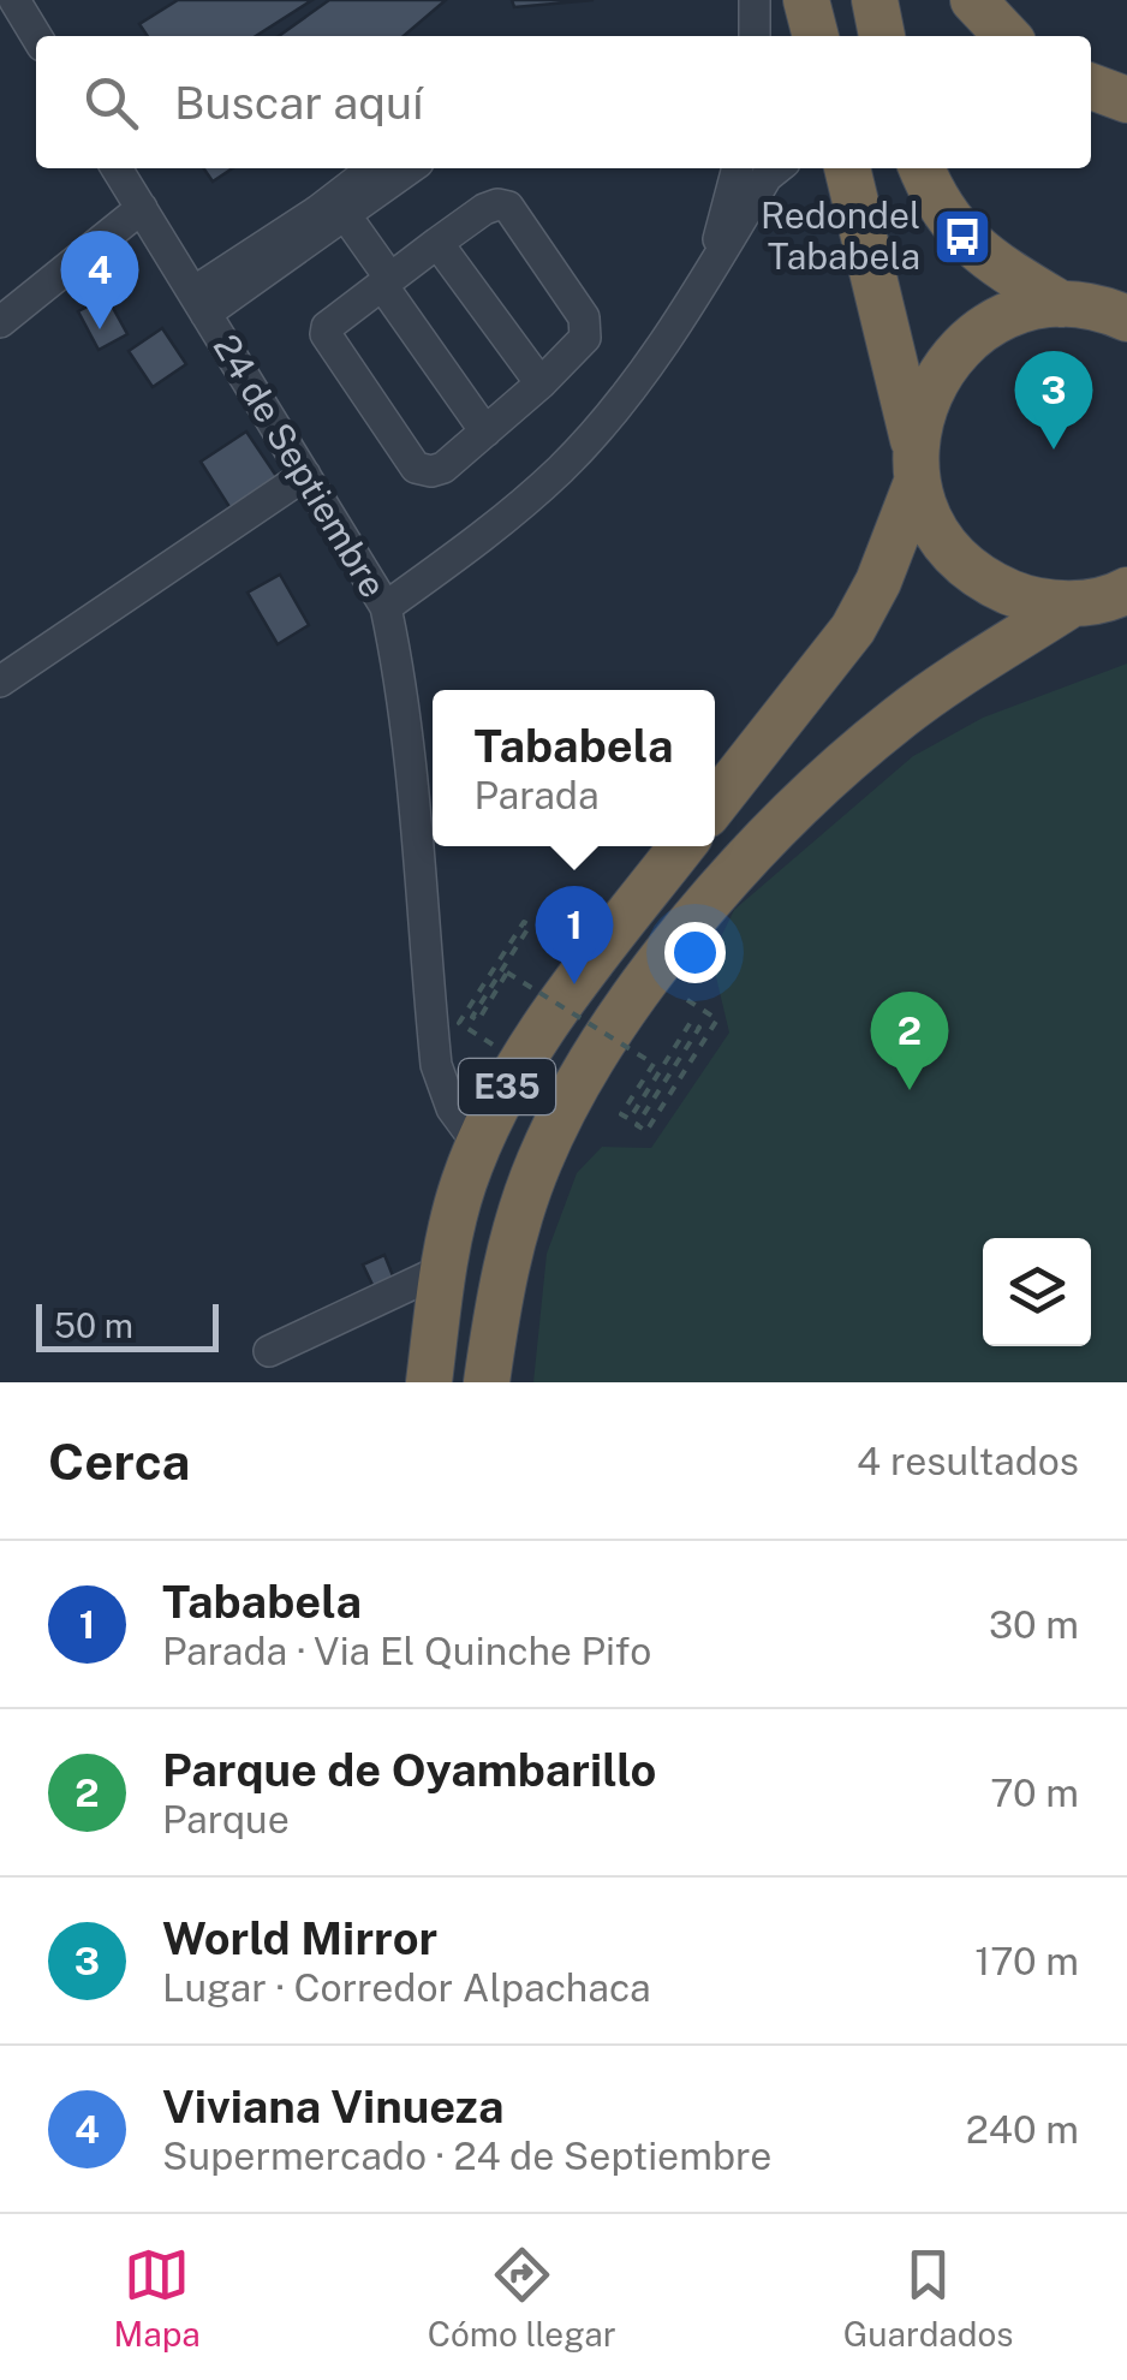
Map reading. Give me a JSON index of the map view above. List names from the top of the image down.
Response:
{
  "streets": {
    "highway": ["E35"],
    "street": ["24 de Septiembre"]
  },
  "crossings": [
    ["24 de Septiembre", "E35"]
  ],
  "places": {
    "bus stop": ["Redondel Tababela"]
  },
  "scale_bar": "50 m",
  "page": {
    "search": "Buscar aquí",
    "pins": [
      "4",
      "3",
      "1",
      "2"
    ],
    "popup": ["Tababela", "Parada"],
    "scale": "50 m",
    "heading": ["Cerca", "4 resultados"],
    "list": [
      {
        "mark": "1",
        "name": "Tababela",
        "note": "Parada · Via El Quinche Pifo",
        "value": "30 m"
      },
      {
        "mark": "2",
        "name": "Parque de Oyambarillo",
        "note": "Parque",
        "value": "70 m"
      },
      {
        "mark": "3",
        "name": "World Mirror",
        "note": "Lugar · Corredor Alpachaca",
        "value": "170 m"
      },
      {
        "mark": "4",
        "name": "Viviana Vinueza",
        "note": "Supermercado · 24 de Septiembre",
        "value": "240 m"
      }
    ],
    "nav": ["Mapa", "Cómo llegar", "Guardados"]
  }
}
